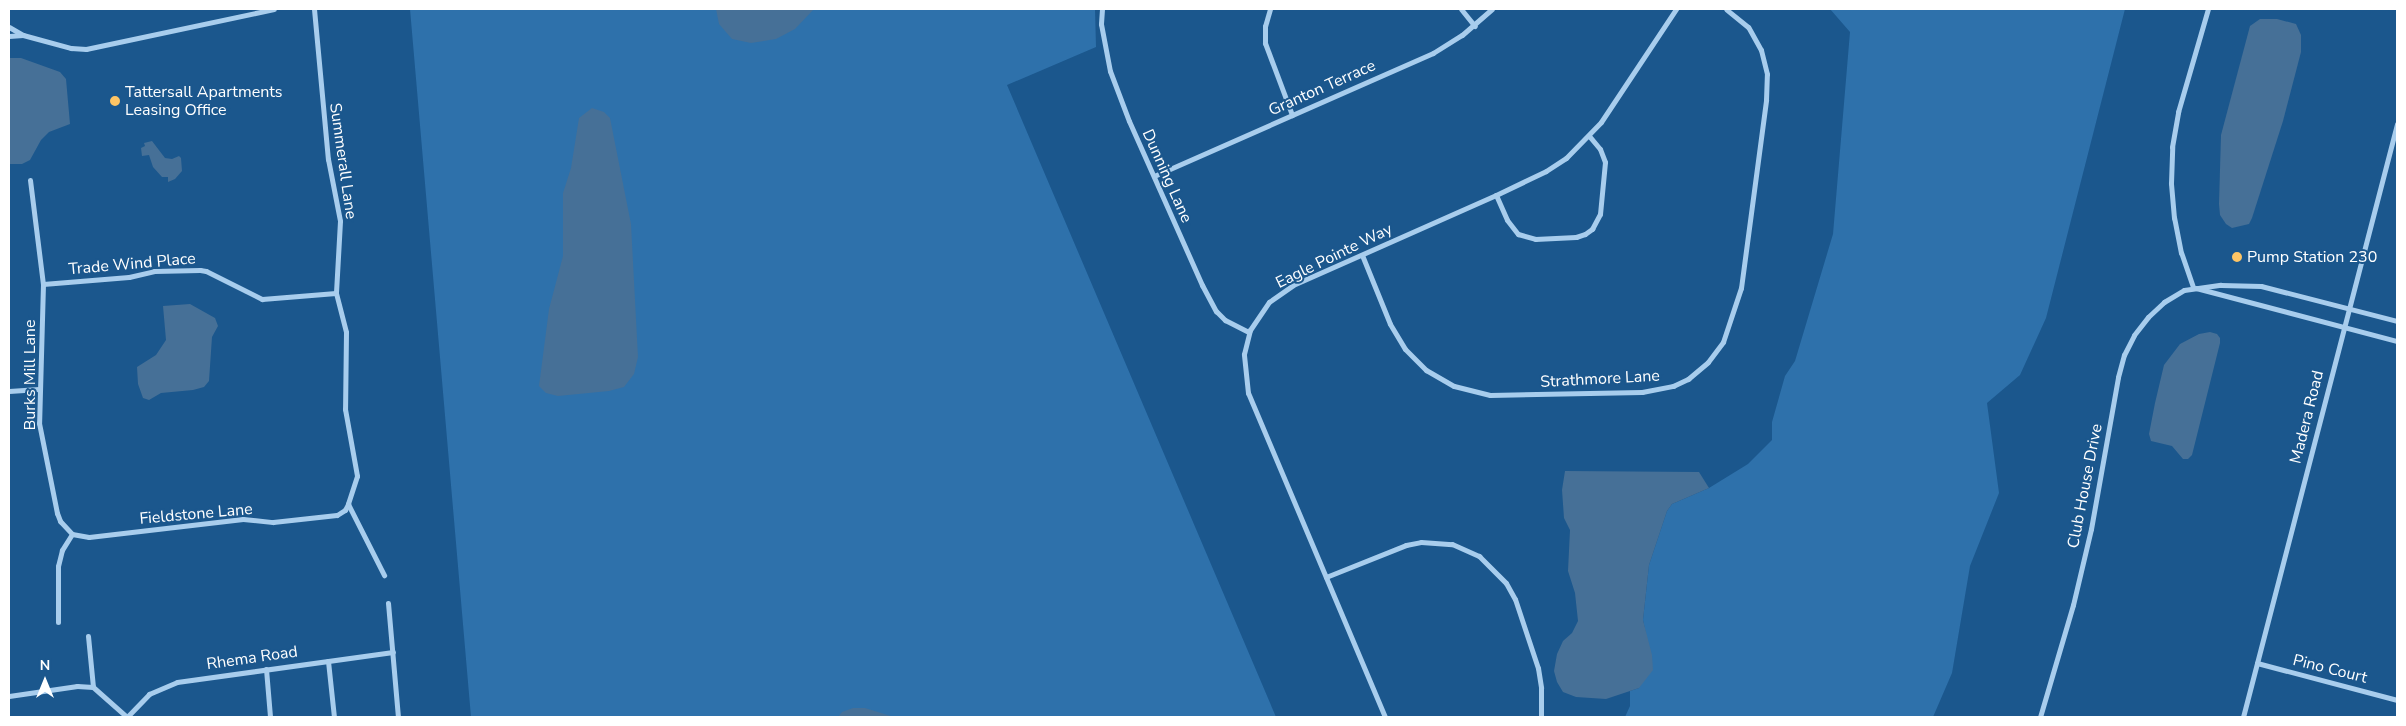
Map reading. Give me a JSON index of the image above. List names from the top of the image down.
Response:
{
  "streets": {
    "street": [
      "Granton Terrace",
      "Summerall Lane",
      "Dunning Lane",
      "Eagle Pointe Way",
      "Trade Wind Place",
      "Burks Mill Lane",
      "Strathmore Lane",
      "Madera Road",
      "Club House Drive",
      "Fieldstone Lane",
      "Rhema Road",
      "Pino Court"
    ]
  },
  "crossings": [
    ["Granton Terrace", "Dunning Lane"],
    ["Summerall Lane", "Trade Wind Place"],
    ["Summerall Lane", "Fieldstone Lane"],
    ["Dunning Lane", "Eagle Pointe Way"],
    ["Eagle Pointe Way", "Strathmore Lane"],
    ["Trade Wind Place", "Burks Mill Lane"],
    ["Burks Mill Lane", "Fieldstone Lane"],
    ["Madera Road", "Club House Drive"],
    ["Madera Road", "Pino Court"]
  ],
  "places": ["Tattersall Apartments Leasing Office", "Pump Station 230"],
  "north": "top"
}
